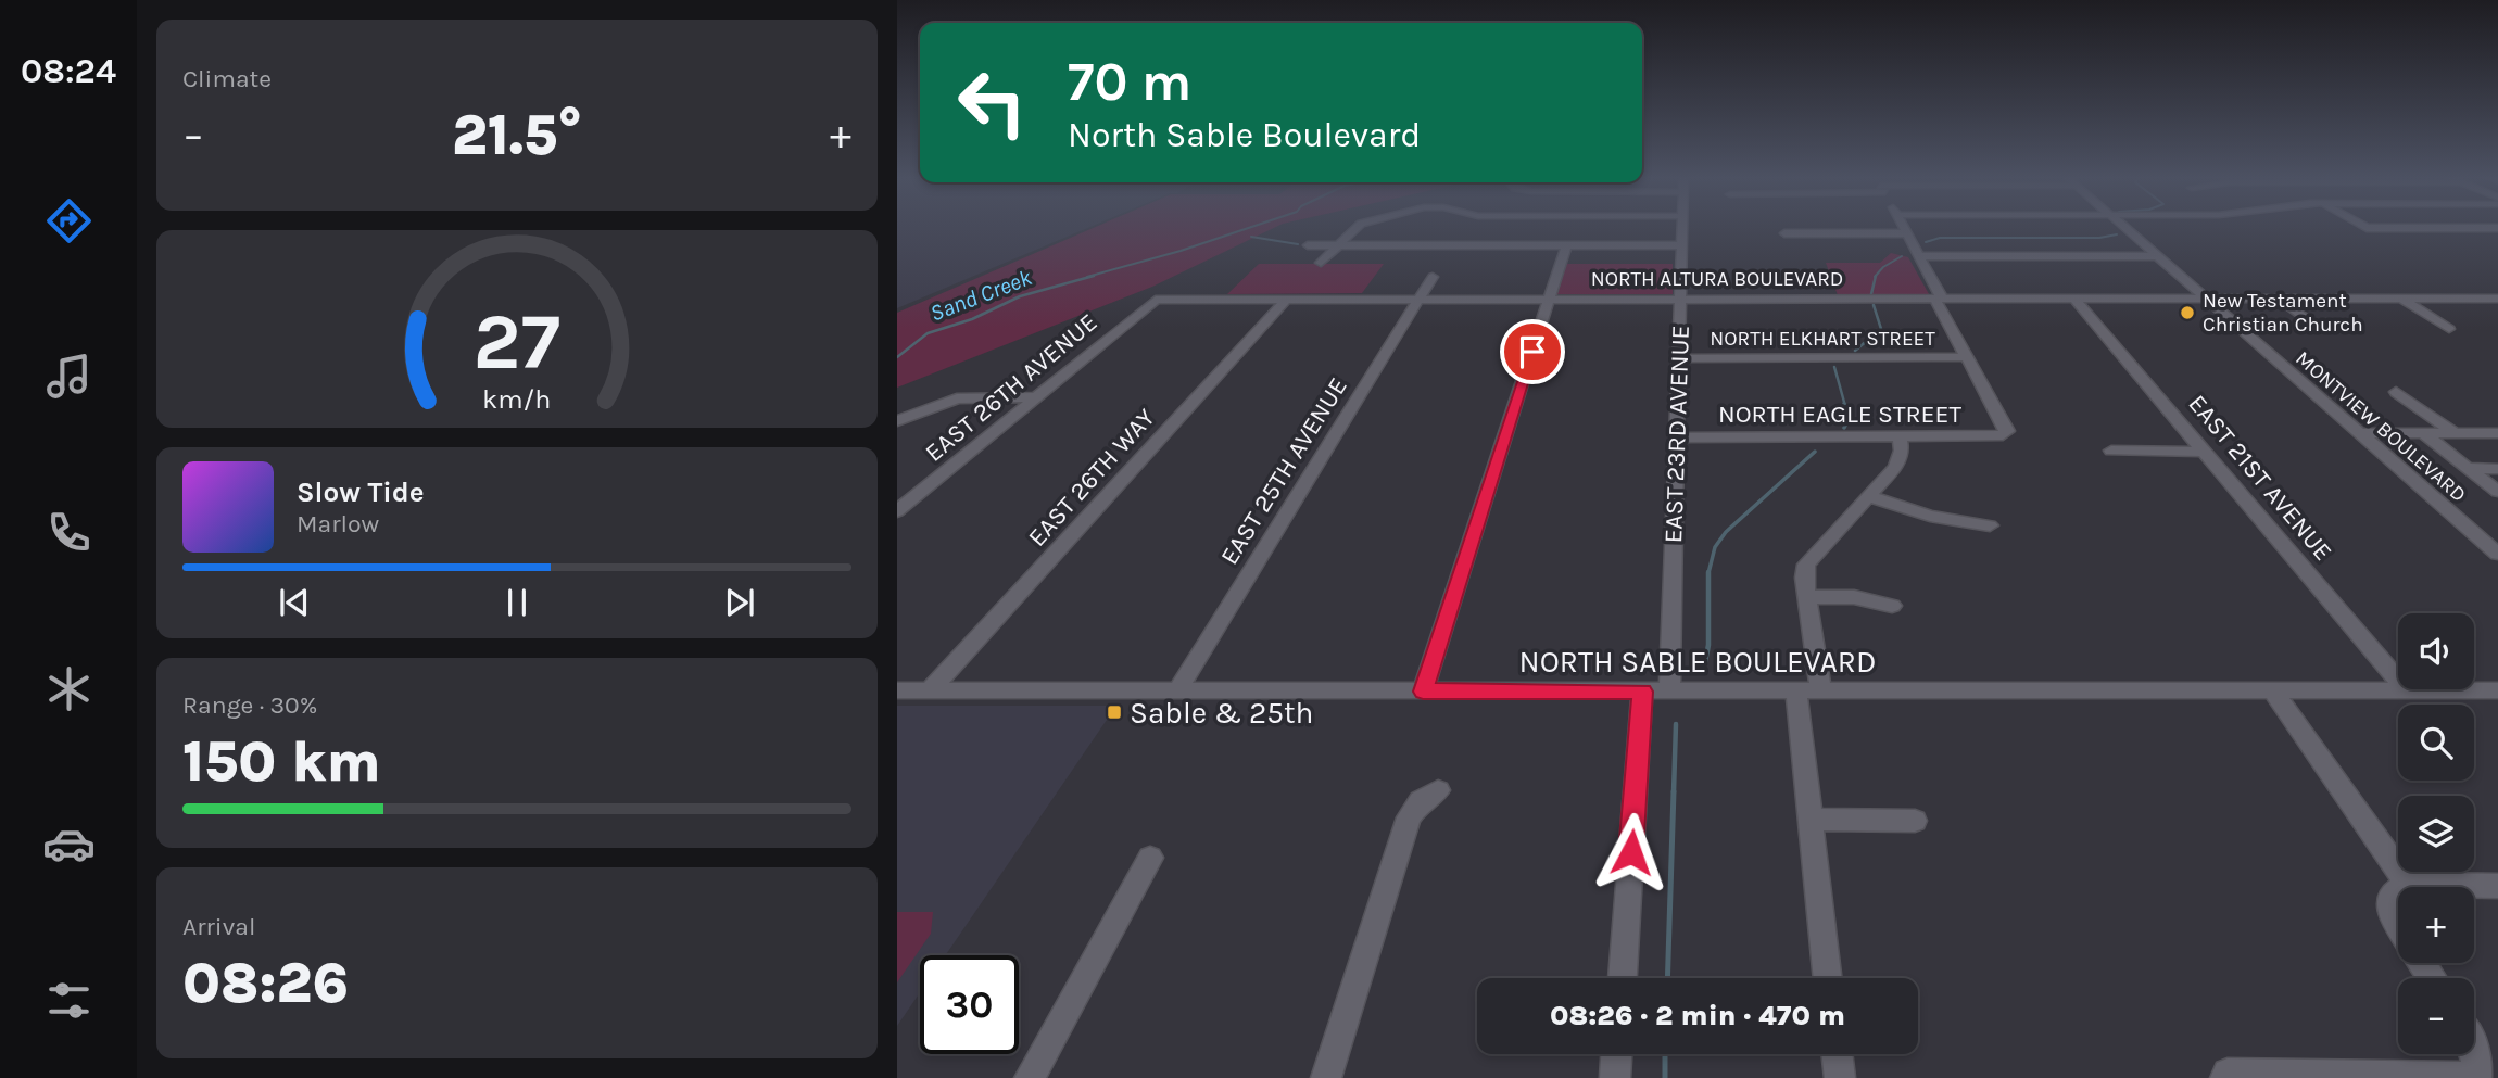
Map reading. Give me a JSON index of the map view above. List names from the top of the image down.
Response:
{
  "streets": {
    "street": [
      "NORTH ALTURA BOULEVARD",
      "NORTH ELKHART STREET",
      "EAST 26TH AVENUE",
      "NORTH EAGLE STREET",
      "MONTVIEW BOULEVARD",
      "EAST 23RD AVENUE",
      "EAST 25TH AVENUE",
      "EAST 26TH WAY",
      "EAST 21ST AVENUE",
      "NORTH SABLE BOULEVARD"
    ]
  },
  "crossings": [
    ["NORTH ALTURA BOULEVARD", "EAST 26TH AVENUE"],
    ["NORTH ALTURA BOULEVARD", "MONTVIEW BOULEVARD"],
    ["NORTH ALTURA BOULEVARD", "EAST 23RD AVENUE"],
    ["NORTH ALTURA BOULEVARD", "EAST 25TH AVENUE"],
    ["NORTH ALTURA BOULEVARD", "EAST 26TH WAY"],
    ["NORTH ALTURA BOULEVARD", "EAST 21ST AVENUE"],
    ["NORTH ELKHART STREET", "NORTH EAGLE STREET"],
    ["NORTH ELKHART STREET", "EAST 23RD AVENUE"],
    ["NORTH EAGLE STREET", "EAST 23RD AVENUE"],
    ["EAST 23RD AVENUE", "NORTH SABLE BOULEVARD"],
    ["EAST 25TH AVENUE", "NORTH SABLE BOULEVARD"],
    ["EAST 26TH WAY", "NORTH SABLE BOULEVARD"],
    ["EAST 21ST AVENUE", "NORTH SABLE BOULEVARD"]
  ],
  "water": ["Sand Creek"],
  "places": {
    "other": ["New Testament Christian Church"],
    "transit": ["Sable & 25th"]
  },
  "page": {
    "tabs": "08:24",
    "tile": [
      "Climate",
      ["Range · 30%", "150 km"],
      ["Arrival", "08:26"]
    ],
    "turn": ["70 m", "North Sable Boulevard"],
    "heat": ["−", "21.5°", "+"],
    "song": ["Slow Tide", "Marlow"],
    "map_buttons": ["+", "−"],
    "limit": "30",
    "trip": "08:26 · 2 min · 470 m",
    "gauge": ["27", "km/h"]
  }
}
